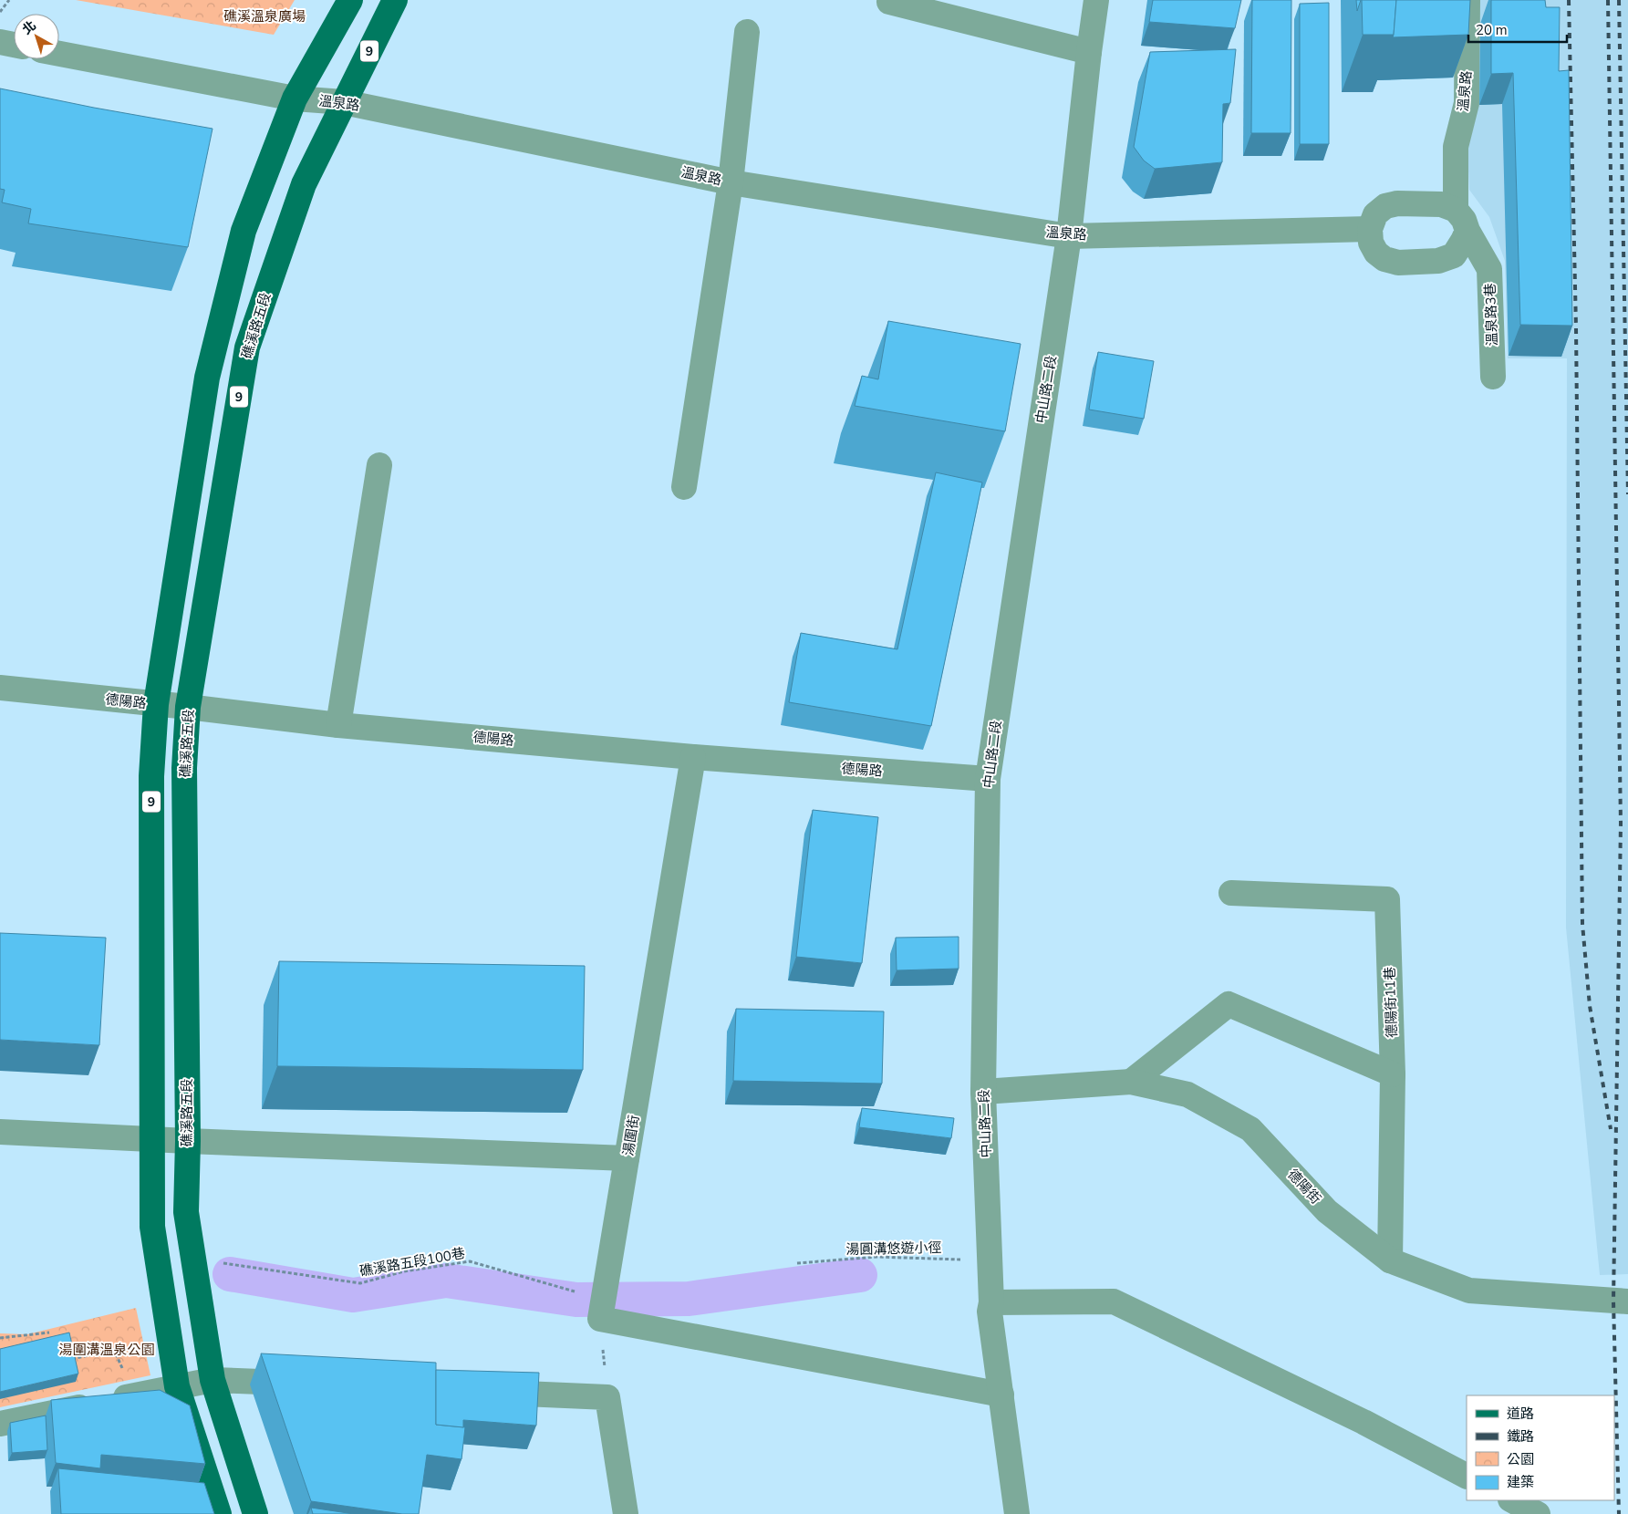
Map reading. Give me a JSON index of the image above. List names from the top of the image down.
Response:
{
  "streets": {
    "main road": ["9", "礁溪路五段"],
    "street": [
      "溫泉路",
      "溫泉路3巷",
      "中山路二段",
      "德陽路",
      "德陽街11巷",
      "湯圍街",
      "德陽街"
    ],
    "path": ["湯圓溝悠遊小徑", "礁溪路五段100巷"]
  },
  "crossings": [
    ["9", "溫泉路"],
    ["9", "德陽路"],
    ["溫泉路", "溫泉路3巷"],
    ["溫泉路", "礁溪路五段"],
    ["溫泉路", "中山路二段"],
    ["礁溪路五段", "德陽路"],
    ["礁溪路五段", "礁溪路五段100巷"],
    ["中山路二段", "德陽路"],
    ["中山路二段", "德陽街"],
    ["中山路二段", "湯圓溝悠遊小徑"],
    ["德陽路", "湯圍街"],
    ["德陽街11巷", "德陽街"],
    ["湯圍街", "礁溪路五段100巷"]
  ],
  "parks": ["礁溪溫泉廣場", "湯圍溝溫泉公園"],
  "legend": [
    "道路",
    "鐵路",
    "公園",
    "建築"
  ],
  "scale_bar": "20 m",
  "north": "top left"
}
